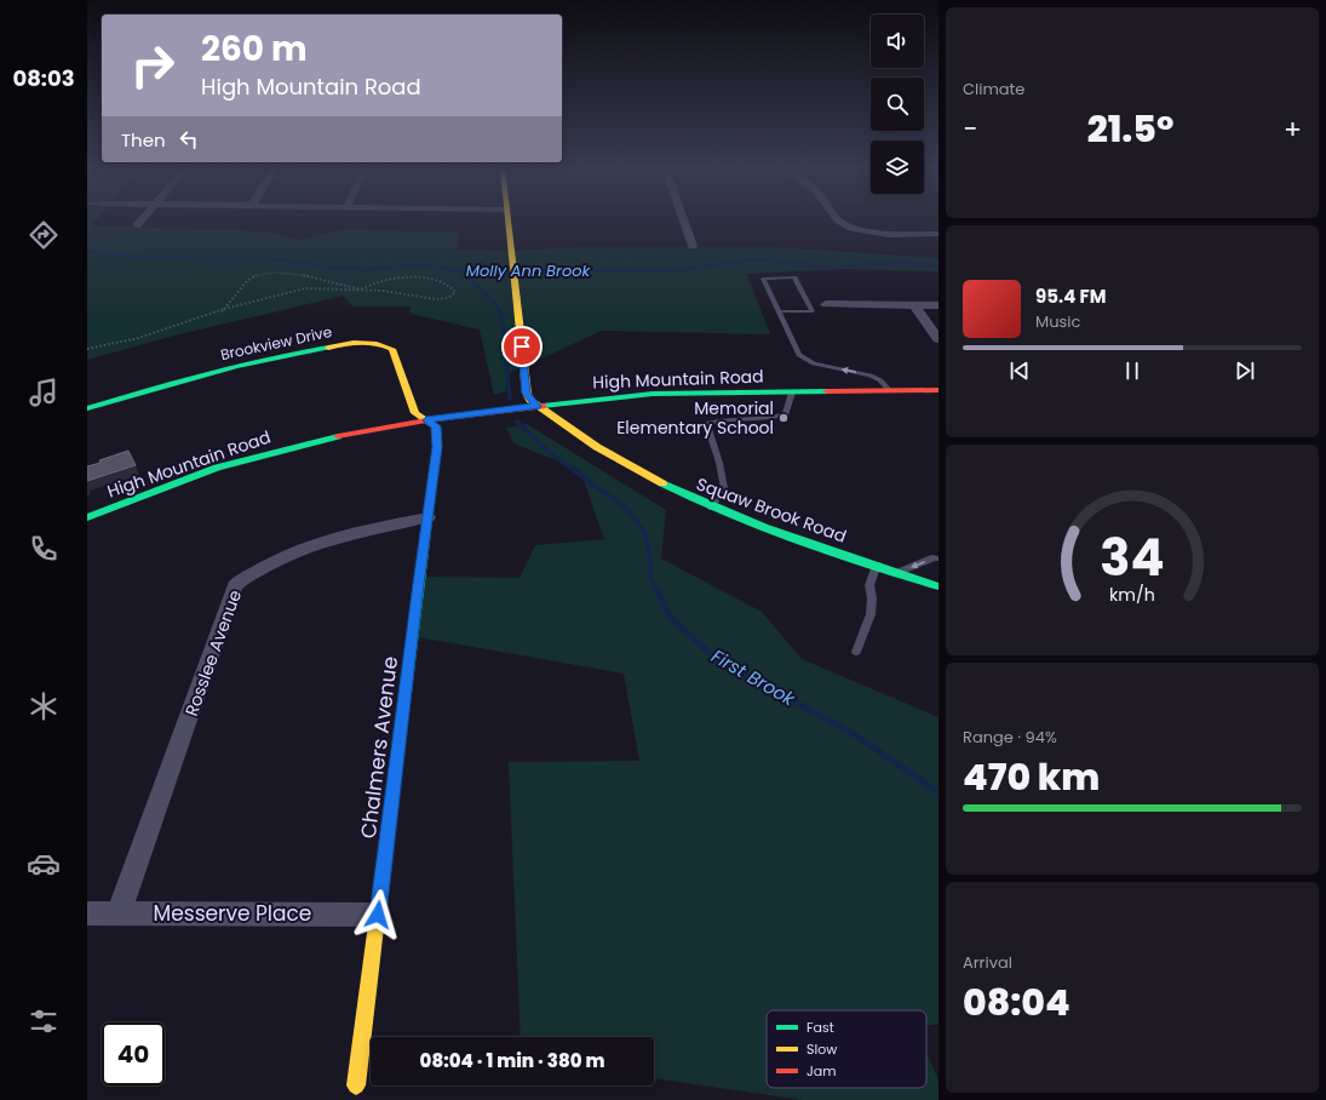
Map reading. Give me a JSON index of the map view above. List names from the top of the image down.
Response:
{
  "streets": {
    "street": [
      "Brookview Drive",
      "High Mountain Road",
      "Squaw Brook Road",
      "Rosslee Avenue",
      "Chalmers Avenue",
      "Messerve Place"
    ]
  },
  "crossings": [
    ["Brookview Drive", "High Mountain Road"],
    ["Brookview Drive", "Chalmers Avenue"],
    ["High Mountain Road", "Squaw Brook Road"],
    ["High Mountain Road", "Chalmers Avenue"],
    ["Rosslee Avenue", "Chalmers Avenue"],
    ["Rosslee Avenue", "Messerve Place"],
    ["Chalmers Avenue", "Messerve Place"]
  ],
  "water": ["Molly Ann Brook", "First Brook"],
  "places": ["Memorial Elementary School"],
  "legend": ["Fast", "Slow", "Jam"],
  "page": {
    "tabs": "08:03",
    "tile": [
      "Climate",
      ["Range · 94%", "470 km"],
      ["Arrival", "08:04"]
    ],
    "turn": ["260 m", "High Mountain Road"],
    "heat": ["−", "21.5°", "+"],
    "then": "Then",
    "song": ["95.4 FM", "Music"],
    "limit": "40",
    "trip": "08:04 · 1 min · 380 m",
    "gauge": ["34", "km/h"]
  }
}
